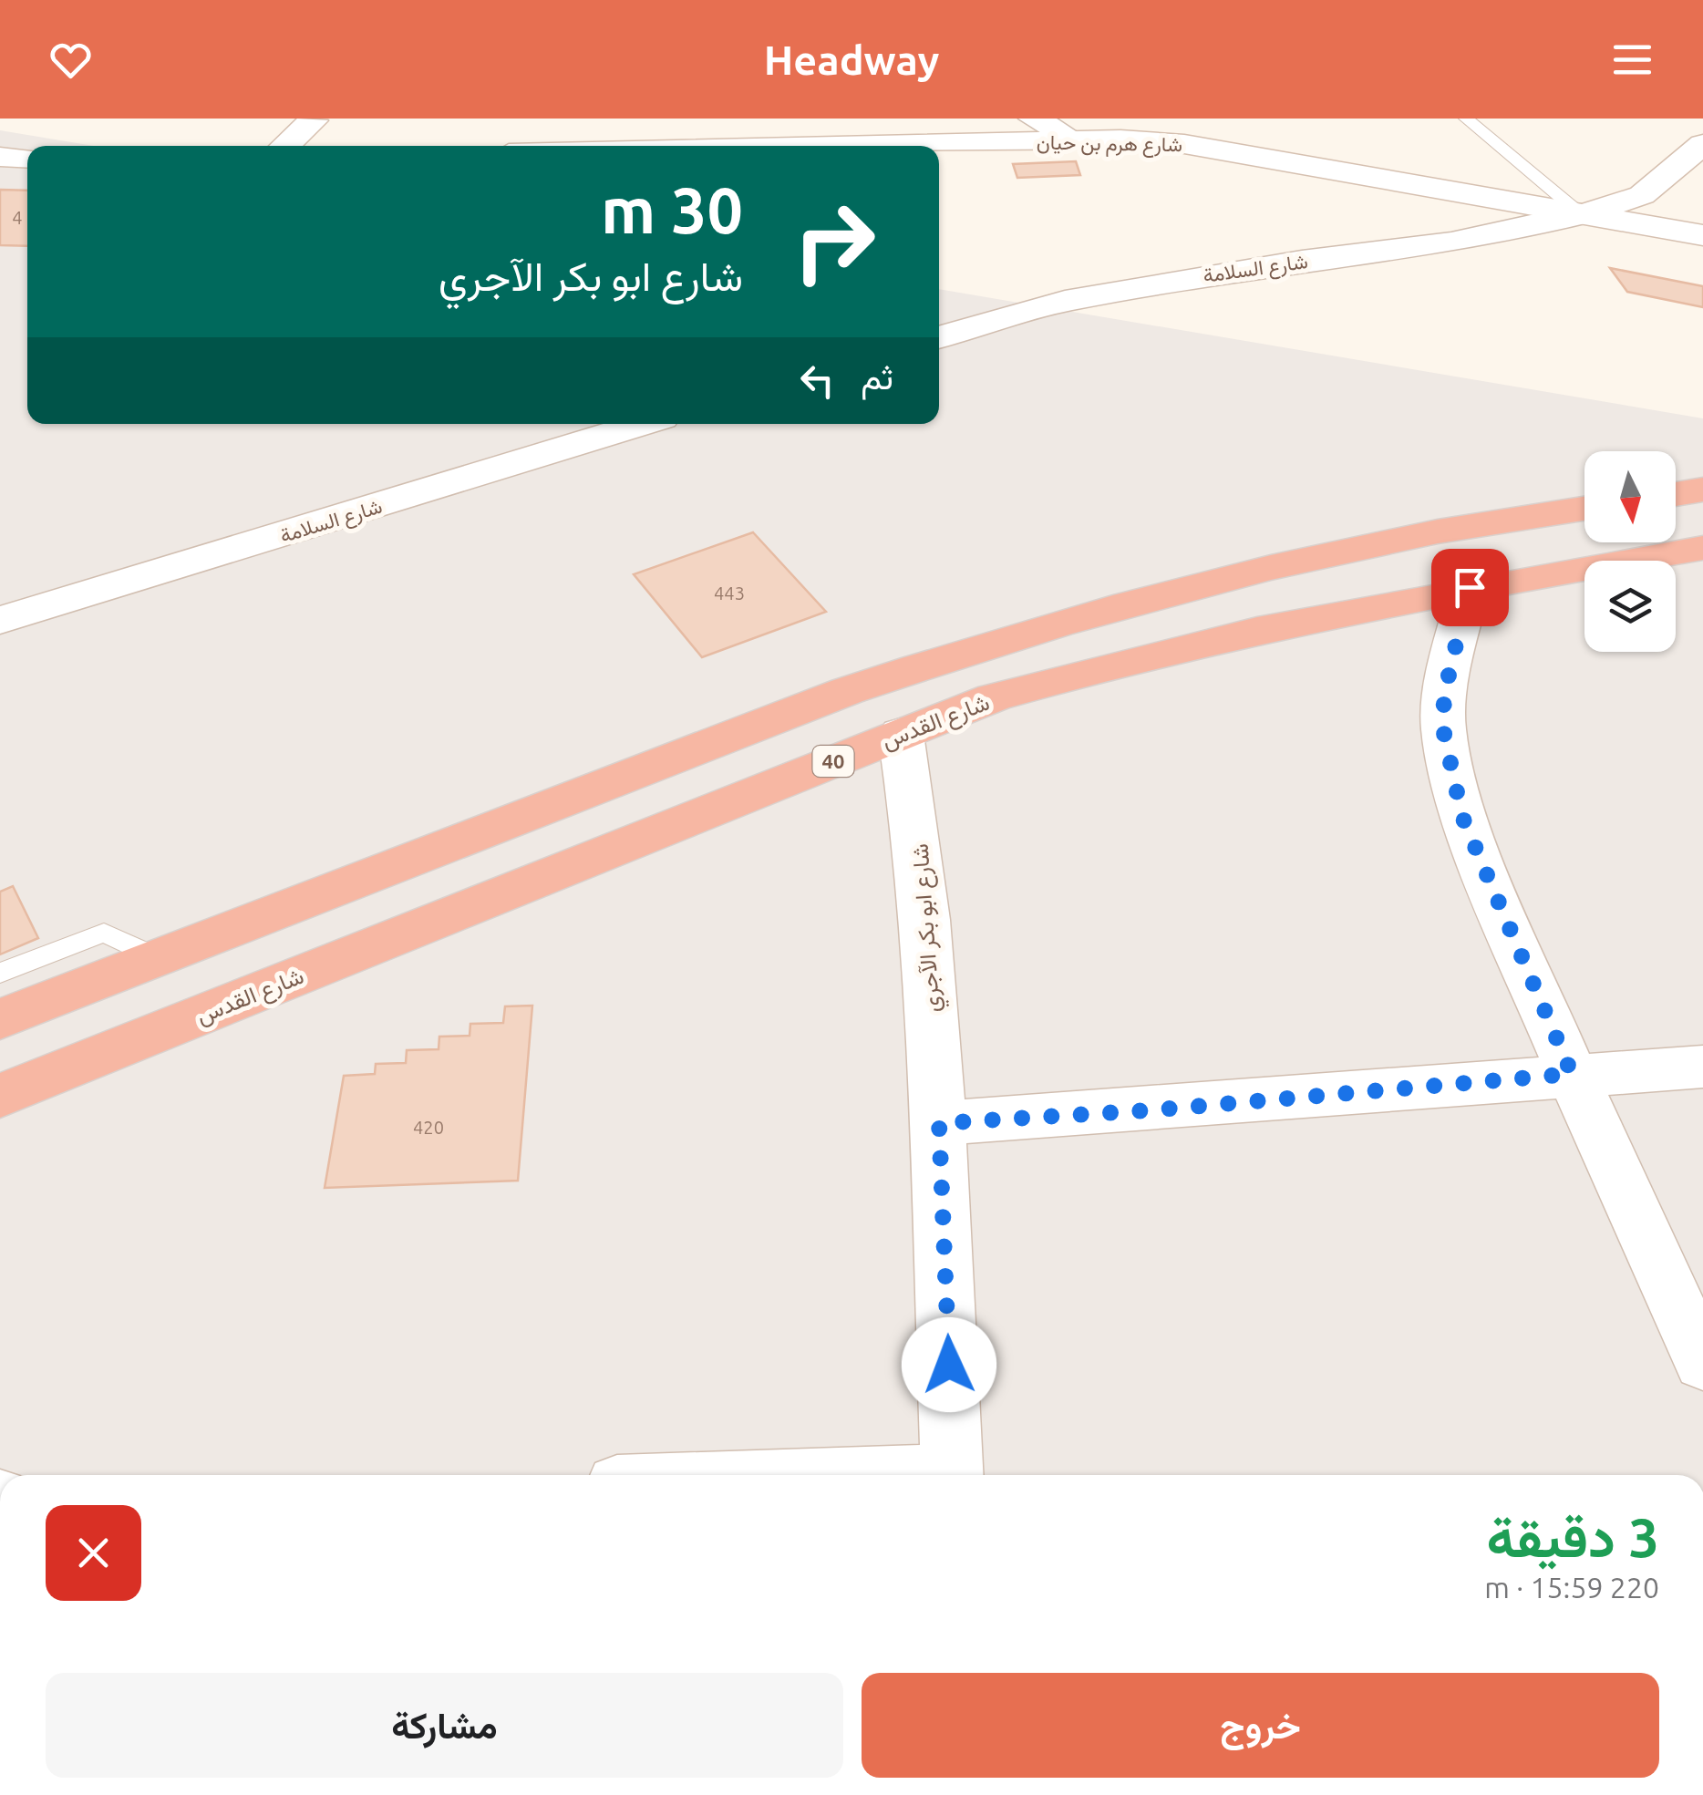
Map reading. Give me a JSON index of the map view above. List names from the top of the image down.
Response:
{
  "streets": {
    "highway": ["شارع القدس", "40"],
    "street": ["شارع هرم بن حيان", "شارع السلامة", "شارع ابو بكر الآجري"]
  },
  "crossings": [
    ["شارع هرم بن حيان", "شارع السلامة"],
    ["شارع القدس", "شارع ابو بكر الآجري"]
  ],
  "house_numbers": ["4", "443", "420"],
  "north": "bottom",
  "page": {
    "header": "Headway",
    "turn": ["30 m", "شارع ابو بكر الآجري"],
    "then": "ثم",
    "heading": ["3 دقيقة", "220 m · 15:59"],
    "buttons": ["خروج", "مشاركة"]
  }
}
